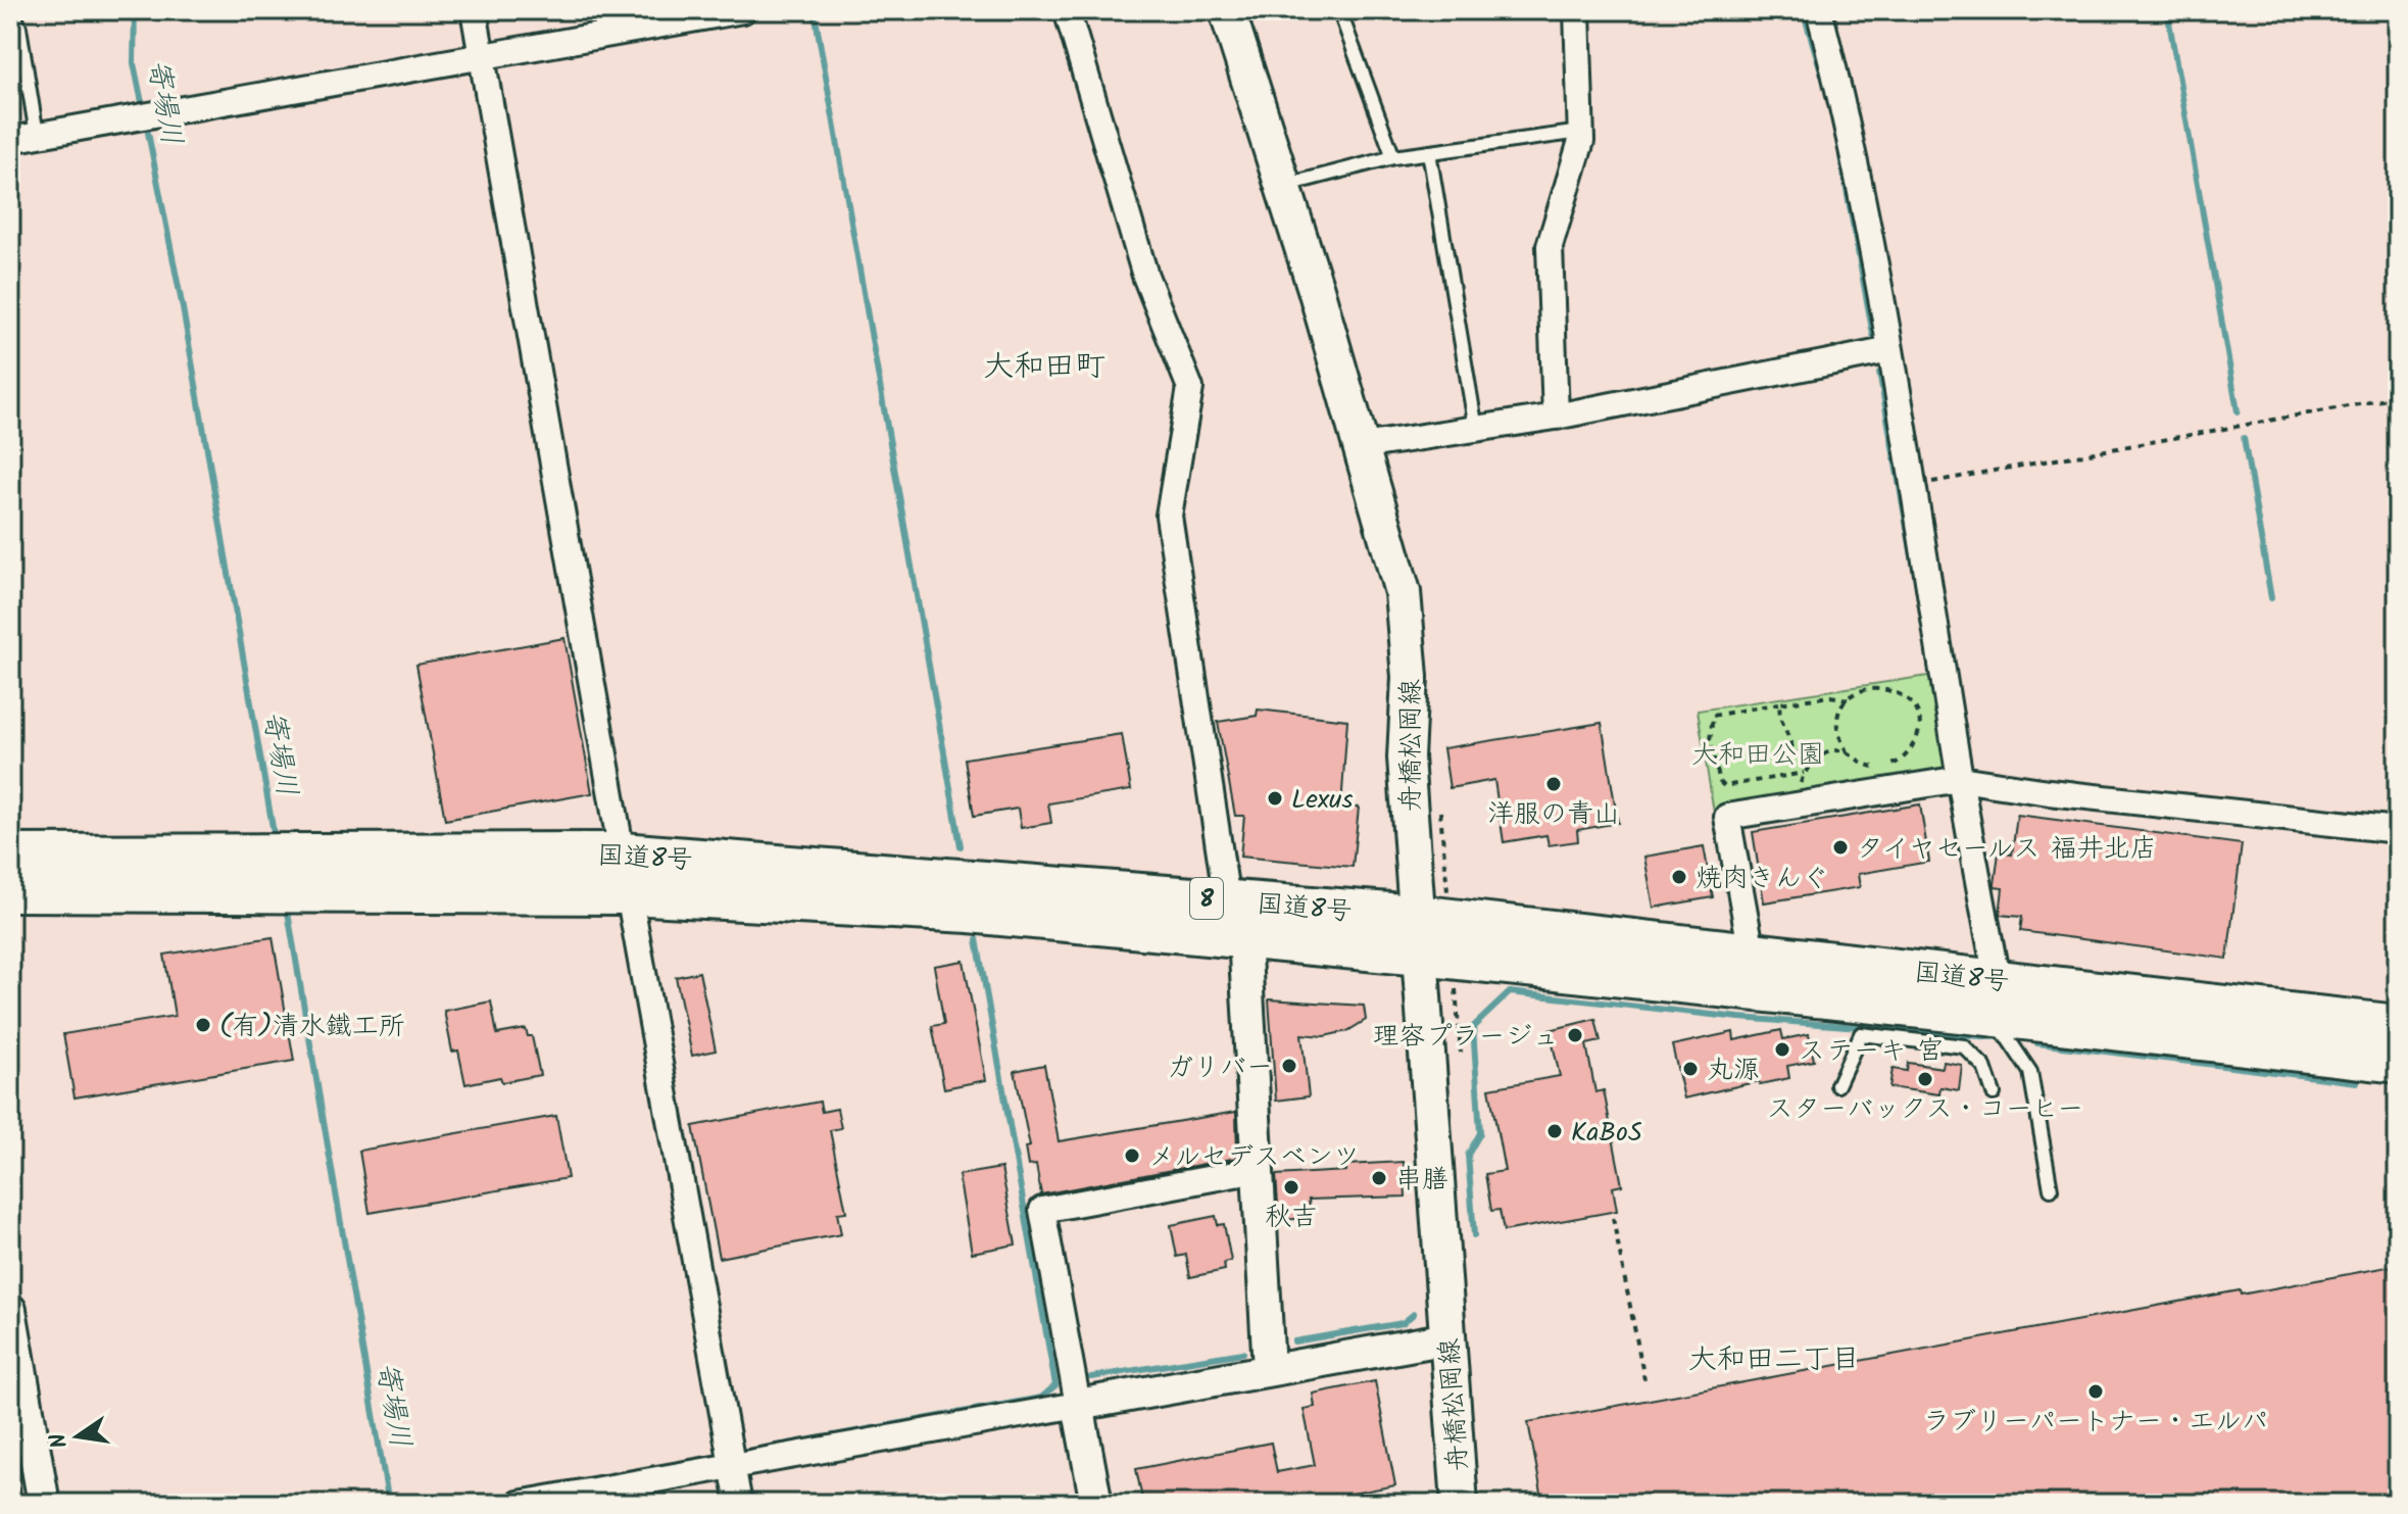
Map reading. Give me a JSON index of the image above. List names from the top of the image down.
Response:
{
  "streets": {
    "highway": ["国道8号", "8"],
    "main road": ["舟橋松岡線"]
  },
  "crossings": [
    ["舟橋松岡線", "国道8号"]
  ],
  "districts": ["大和田町", "大和田二丁目"],
  "water": ["寄場川"],
  "parks": ["大和田公園"],
  "places": [
    "洋服の青山",
    "Lexus",
    "タイヤセールス 福井北店",
    "焼肉きんぐ",
    "(有)清水鐵工所",
    "理容プラージュ",
    "ステーキ 宮",
    "ガリバー",
    "丸源",
    "スターバックス・コーヒー",
    "KaBoS",
    "メルセデスベンツ",
    "串膳",
    "秋吉",
    "ラブリーパートナー・エルパ"
  ],
  "north": "left"
}
